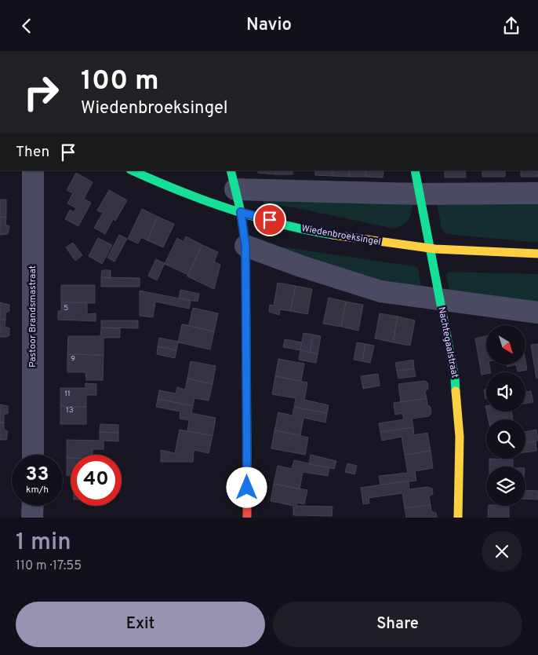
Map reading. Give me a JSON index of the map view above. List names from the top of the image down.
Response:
{
  "streets": {
    "street": ["Wiedenbroeksingel", "Pastoor Brandsmastraat", "Nachtegaalstraat"]
  },
  "crossings": [
    ["Wiedenbroeksingel", "Nachtegaalstraat"]
  ],
  "house_numbers": [
    "5",
    "9",
    "11",
    "13"
  ],
  "north": "bottom right",
  "page": {
    "header": "Navio",
    "turn": ["100 m", "Wiedenbroeksingel"],
    "then": "Then",
    "speed": "33 km/h",
    "limit": "40",
    "heading": ["1 min", "110 m · 17:55"],
    "buttons": ["Exit", "Share"]
  }
}
